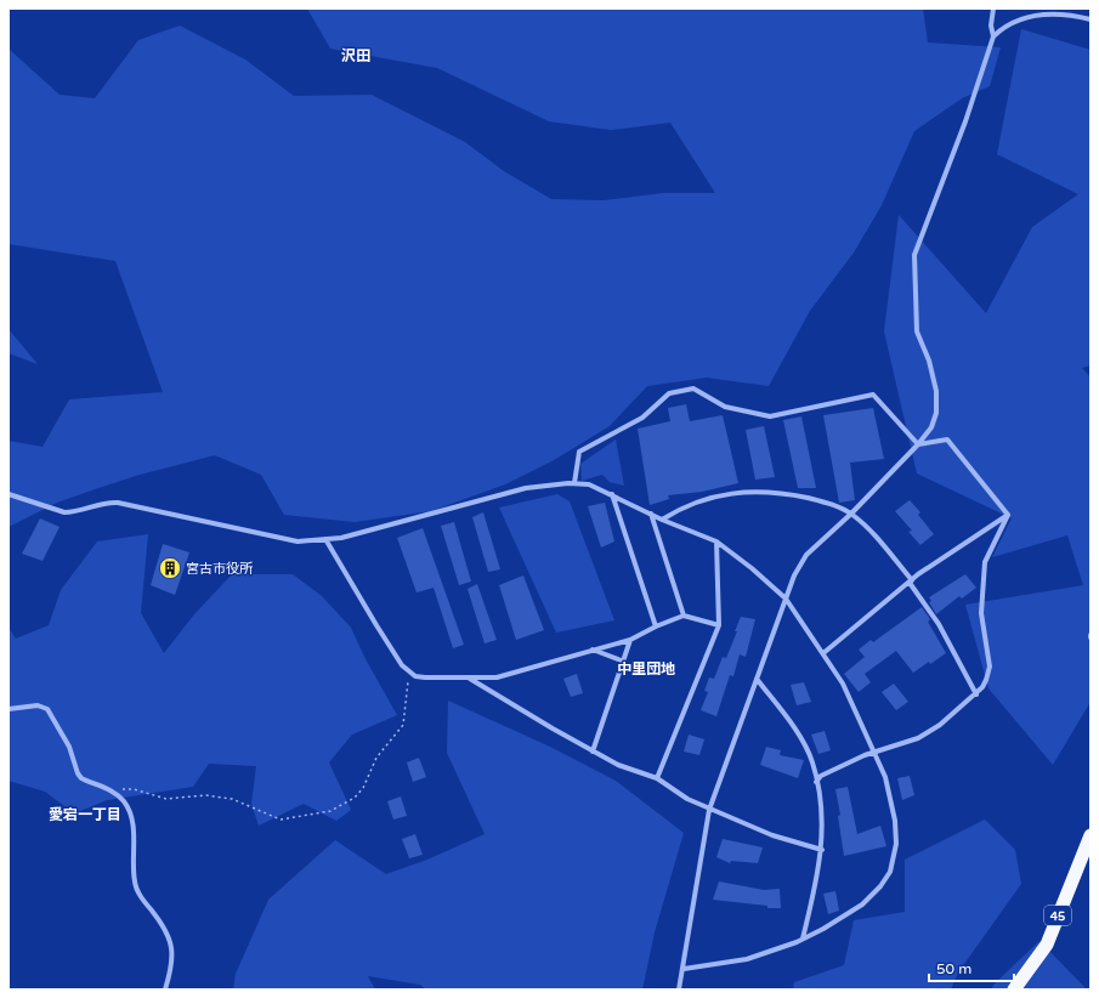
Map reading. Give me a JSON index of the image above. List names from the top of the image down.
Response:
{
  "streets": {
    "highway": ["45"]
  },
  "districts": ["沢田", "中里団地", "愛宕一丁目"],
  "places": {
    "building": ["宮古市役所"]
  },
  "scale_bar": "50 m"
}
